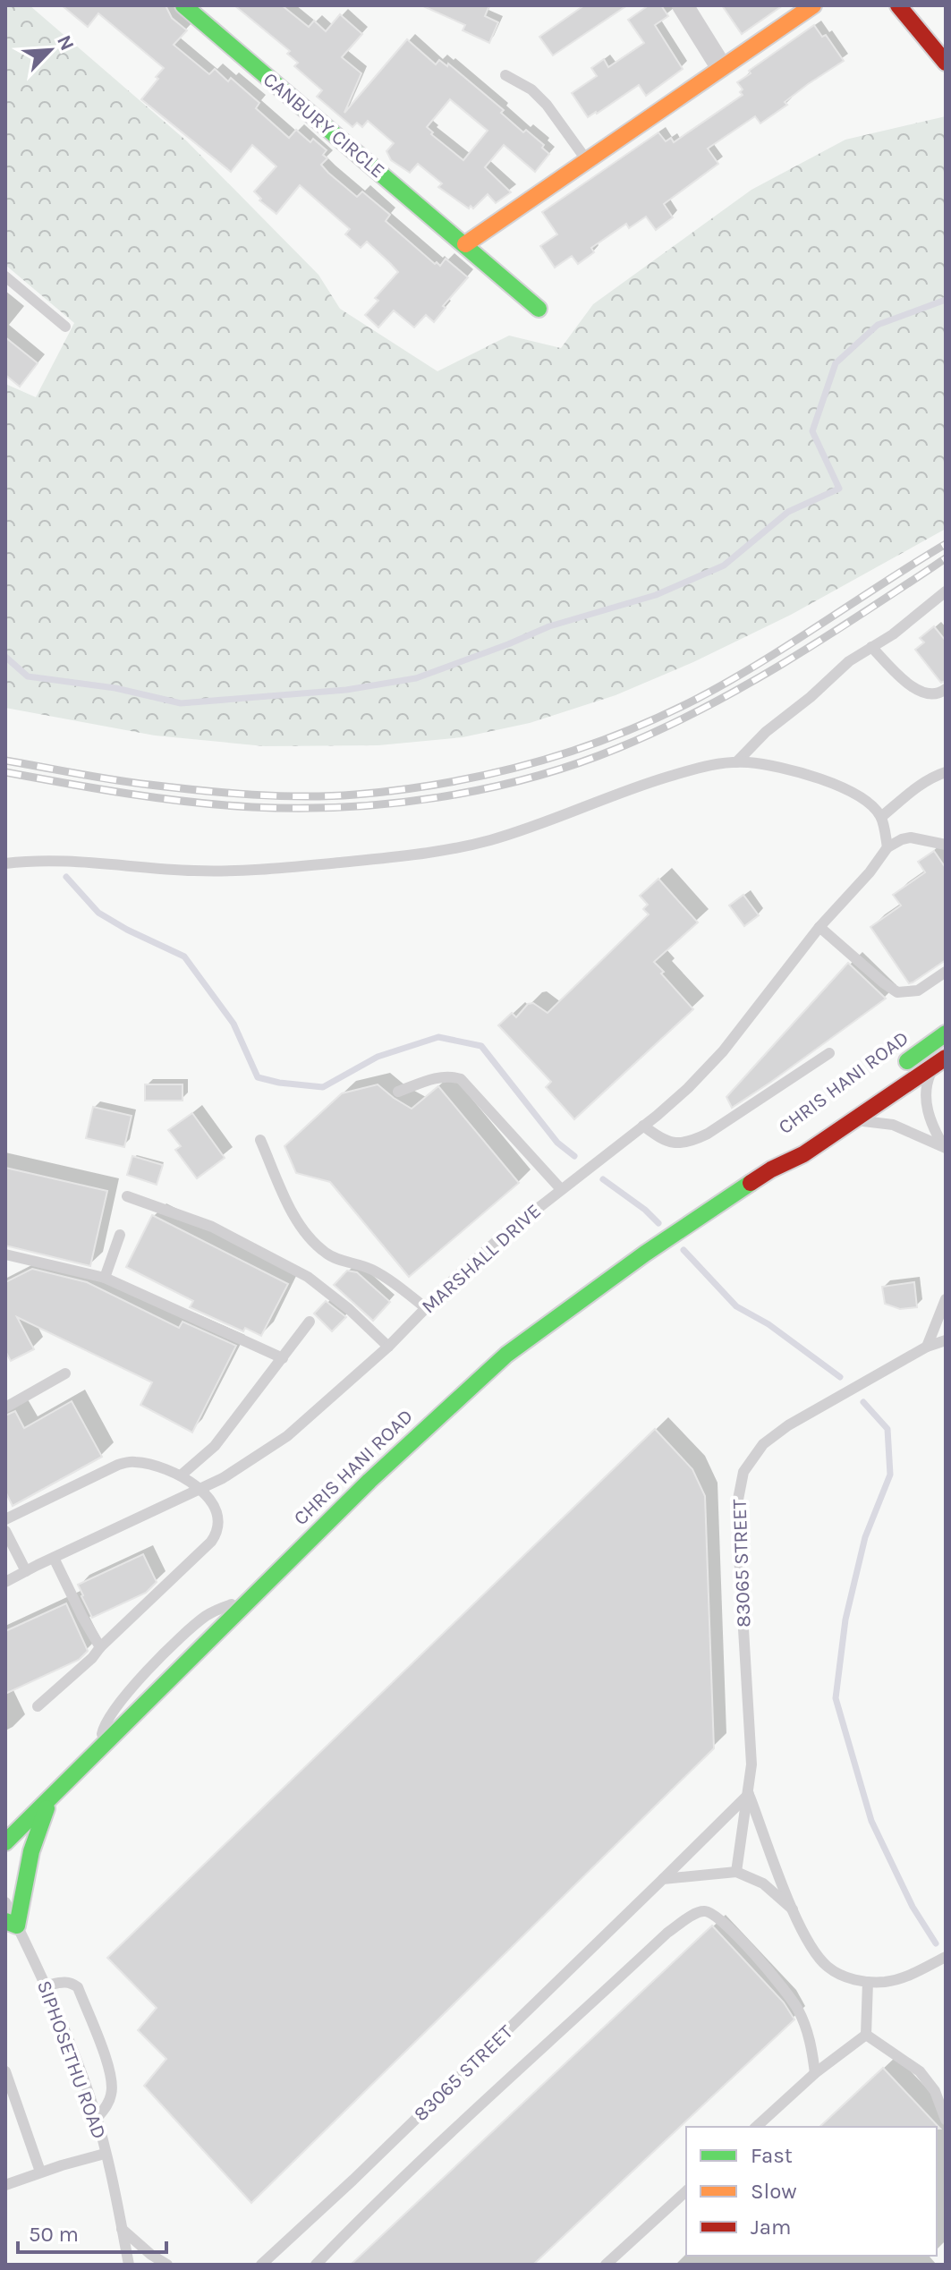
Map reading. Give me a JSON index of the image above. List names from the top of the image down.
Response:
{
  "streets": {
    "main road": ["CANBURY CIRCLE", "CHRIS HANI ROAD"],
    "lane": ["MARSHALL DRIVE", "83065 STREET", "SIPHOSETHU ROAD"]
  },
  "legend": ["Fast", "Slow", "Jam"],
  "scale_bar": "50 m",
  "north": "top right"
}
